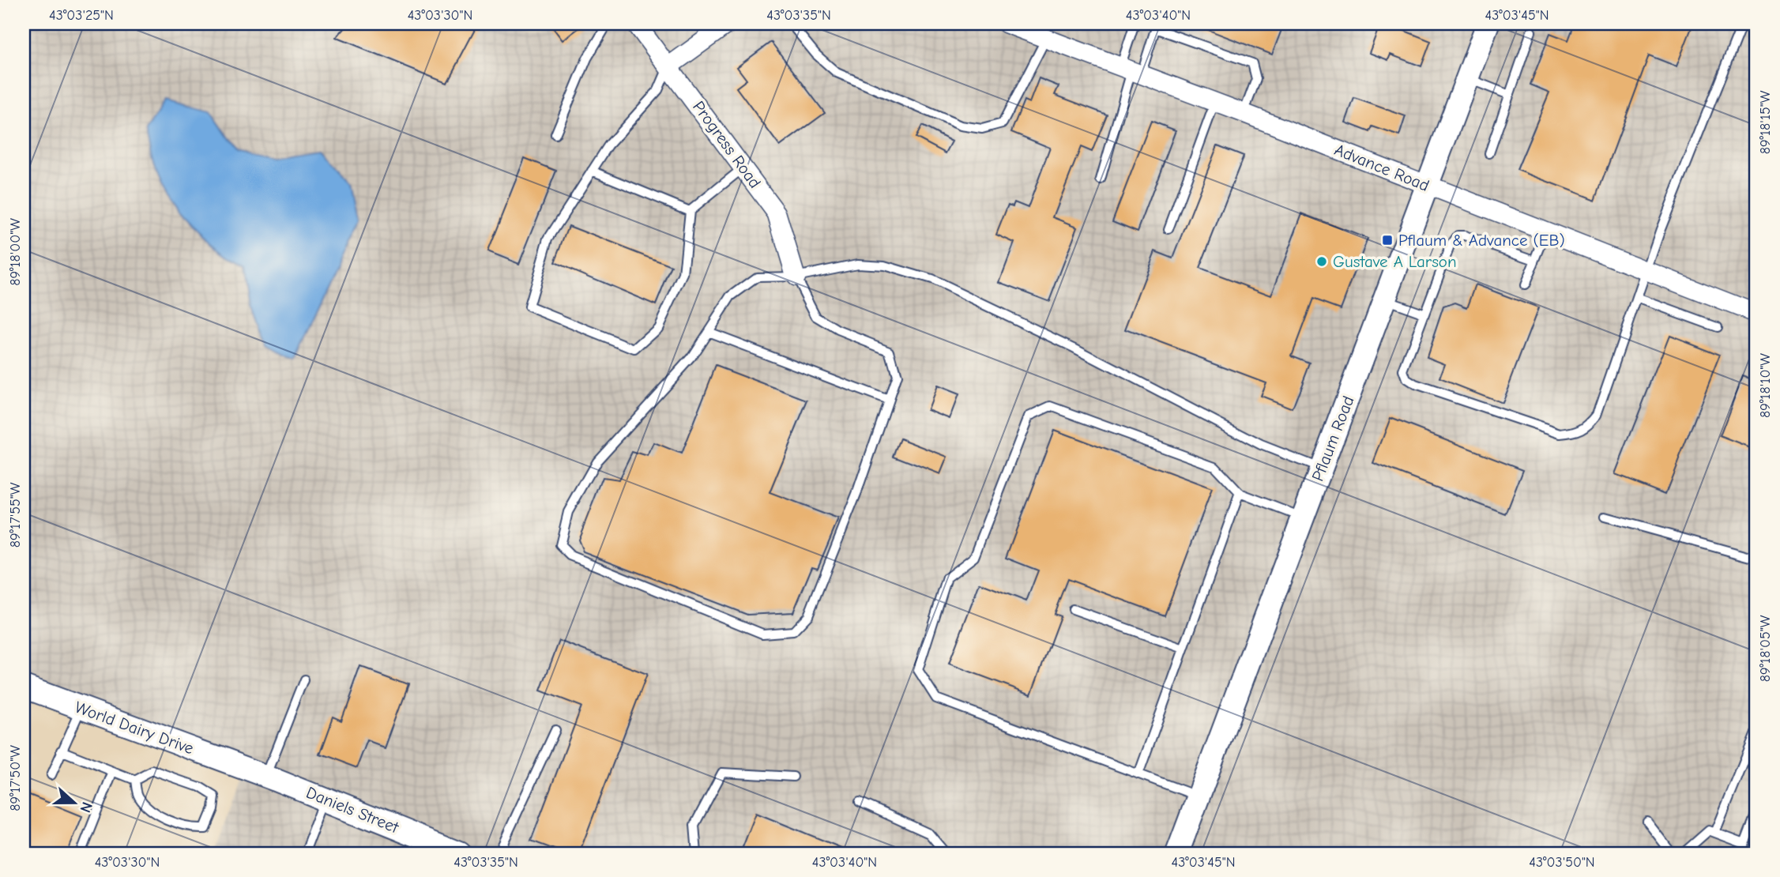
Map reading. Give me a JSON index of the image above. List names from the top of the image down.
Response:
{
  "streets": {
    "street": [
      "Progress Road",
      "Advance Road",
      "Pflaum Road",
      "World Dairy Drive",
      "Daniels Street"
    ]
  },
  "crossings": [
    ["Advance Road", "Pflaum Road"],
    ["World Dairy Drive", "Daniels Street"]
  ],
  "places": {
    "transit": ["Pflaum & Advance (EB)"],
    "other": ["Gustave A Larson"]
  },
  "north": "right",
  "coordinates": [
    "43°03'25\"N",
    "43°03'30\"N",
    "43°03'35\"N",
    "43°03'40\"N",
    "43°03'45\"N",
    "89°18'15\"W",
    "89°18'00\"W",
    "89°18'10\"W",
    "89°17'55\"W",
    "89°18'05\"W",
    "89°17'50\"W",
    "43°03'50\"N"
  ]
}
